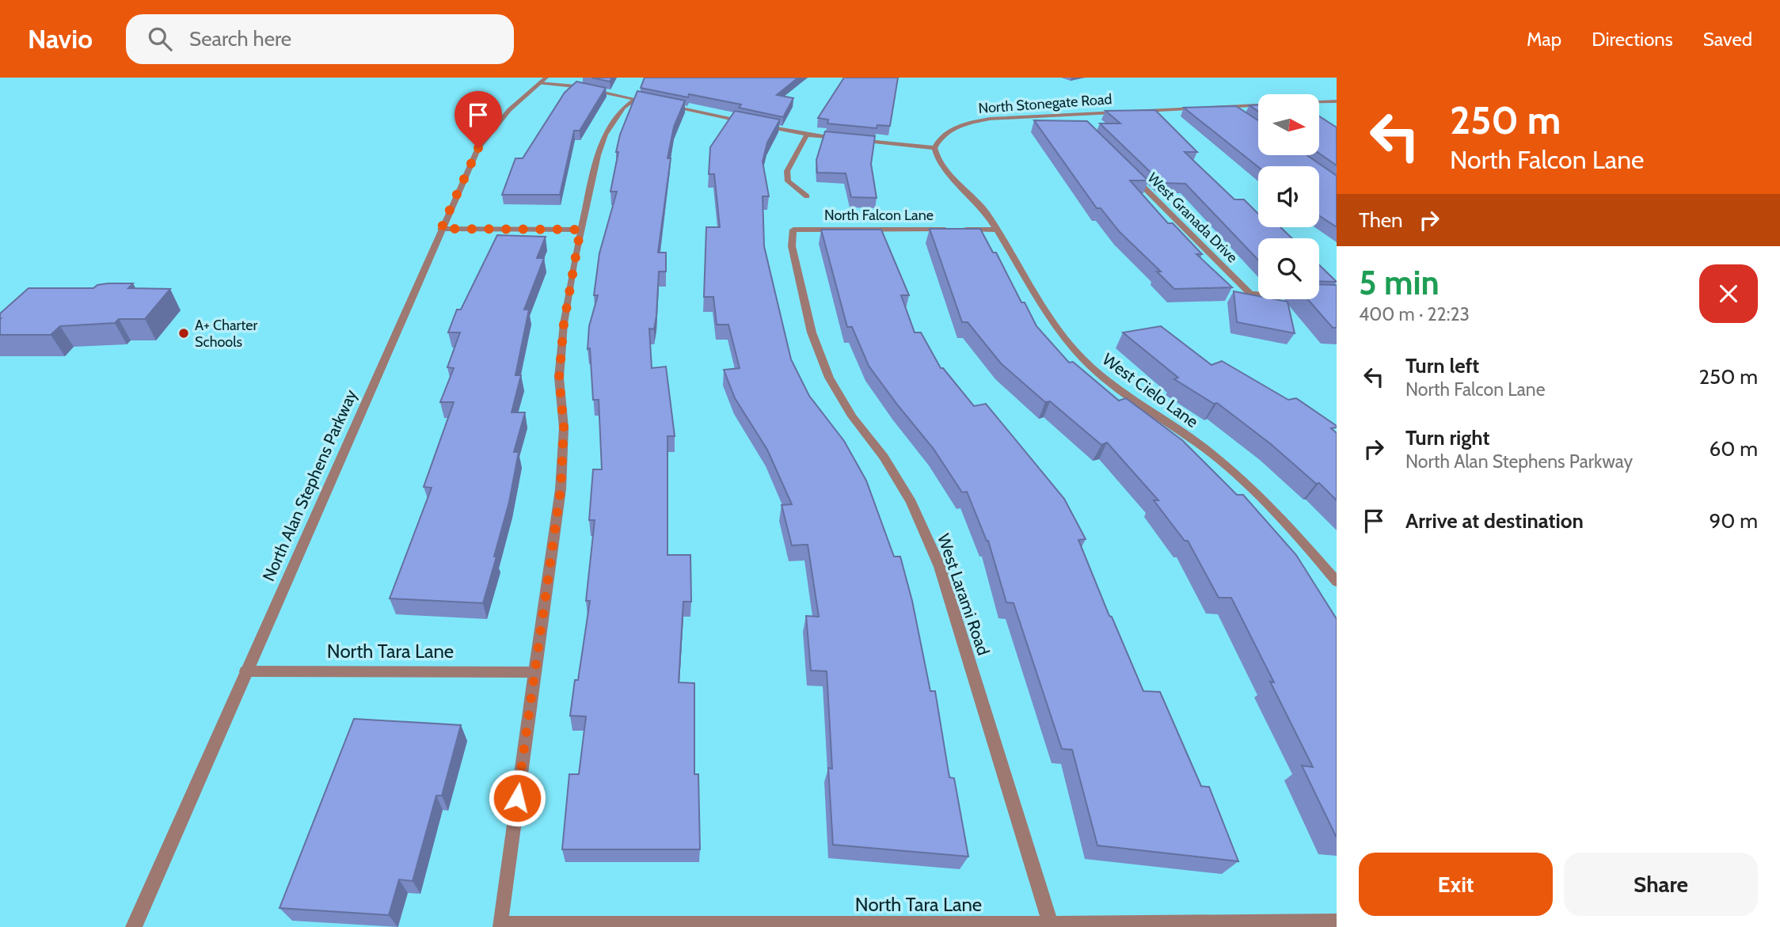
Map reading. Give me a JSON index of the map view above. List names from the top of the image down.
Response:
{
  "streets": {
    "street": [
      "North Stonegate Road",
      "North Falcon Lane",
      "West Granada Drive",
      "West Cielo Lane",
      "North Alan Stephens Parkway",
      "West Larami Road",
      "North Tara Lane"
    ]
  },
  "crossings": [
    ["North Stonegate Road", "West Cielo Lane"],
    ["North Falcon Lane", "West Cielo Lane"],
    ["North Falcon Lane", "West Larami Road"],
    ["North Alan Stephens Parkway", "North Tara Lane"],
    ["West Larami Road", "North Tara Lane"]
  ],
  "places": ["A+ Charter Schools"],
  "north": "right",
  "page": {
    "header": "Navio",
    "search": "Search here",
    "nav": ["Map", "Directions", "Saved"],
    "turn": ["250 m", "North Falcon Lane"],
    "then": "Then",
    "heading": ["5 min", "400 m · 22:23"],
    "list": [
      {
        "name": "Turn left",
        "note": "North Falcon Lane",
        "value": "250 m"
      },
      {
        "name": "Turn right",
        "note": "North Alan Stephens Parkway",
        "value": "60 m"
      },
      {
        "name": "Arrive at destination",
        "value": "90 m"
      }
    ],
    "buttons": ["Exit", "Share"]
  }
}
